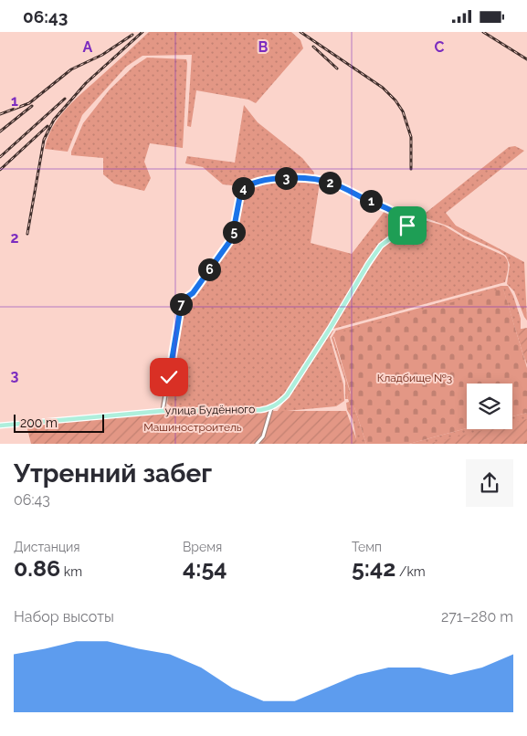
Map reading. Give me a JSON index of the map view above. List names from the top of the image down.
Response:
{
  "streets": {
    "main road": ["улица Будённого"]
  },
  "parks": ["Кладбище №3", "Машиностроитель"],
  "scale_bar": "200 m",
  "page": {
    "status": "06:43",
    "pins": [
      "3",
      "2",
      "4",
      "1",
      "5",
      "6",
      "7"
    ],
    "scale": "200 m",
    "heading": ["Утренний забег", "06:43"],
    "stats": [
      ["Дистанция", "0.86 km"],
      ["Время", "4:54"],
      ["Темп", "5:42 /km"]
    ],
    "chart": ["Набор высоты", "271–280 m"]
  },
  "grid": {
    "columns": ["A", "B", "C"],
    "rows": ["1", "2", "3"]
  }
}
